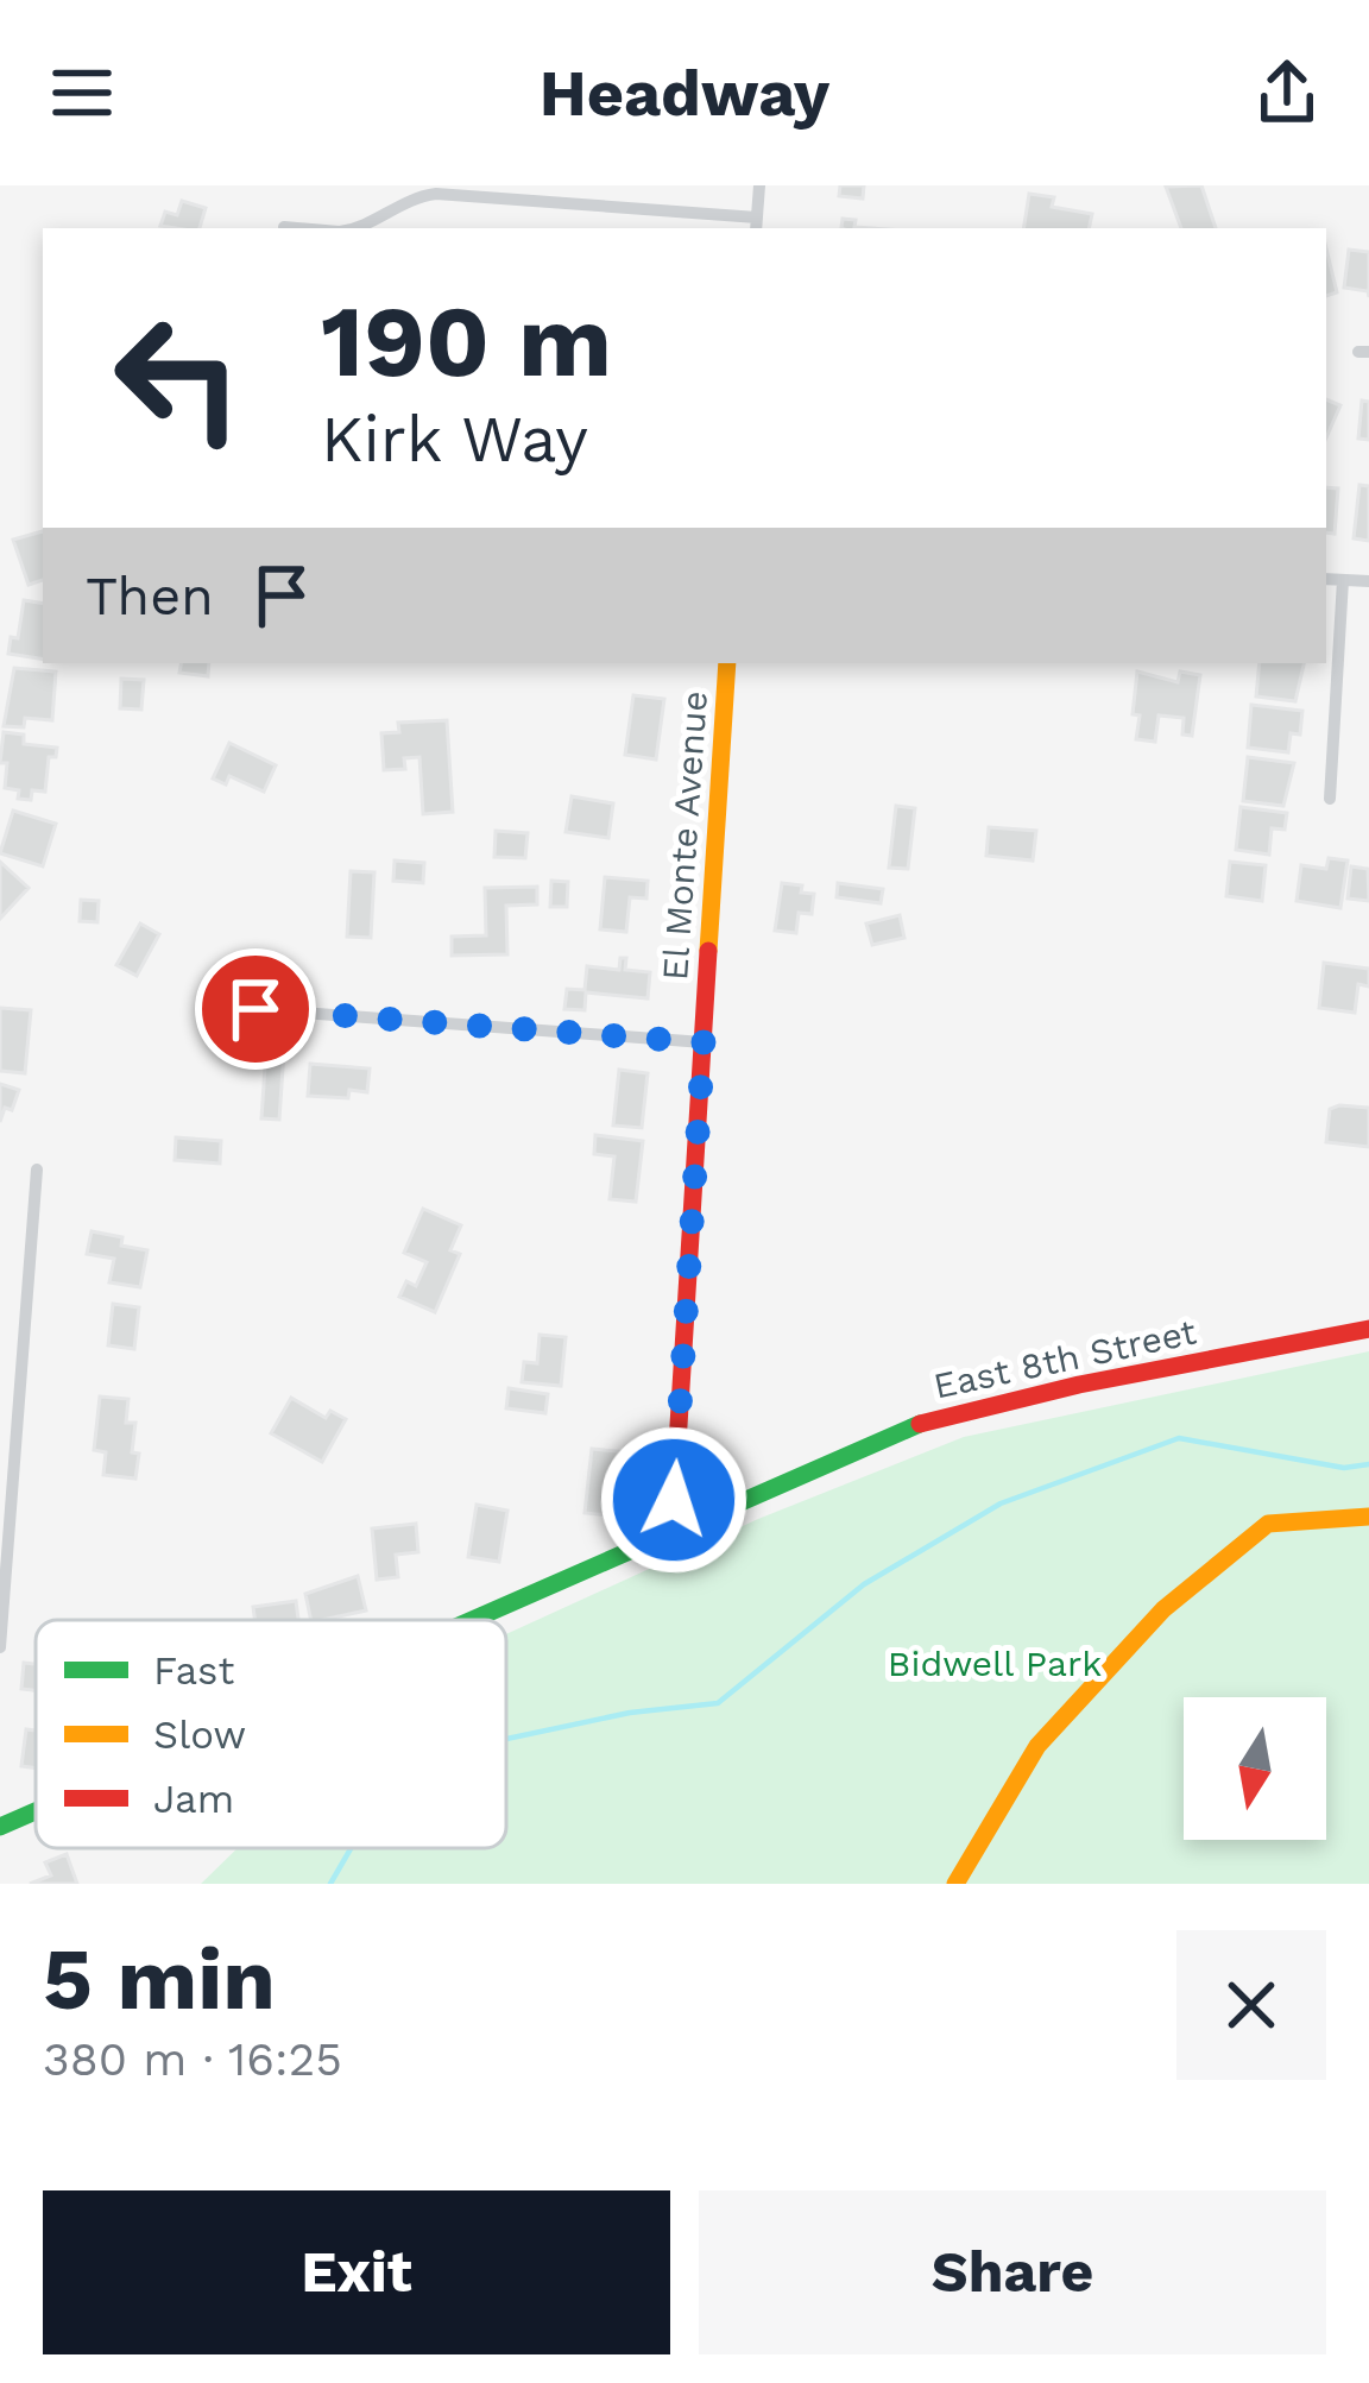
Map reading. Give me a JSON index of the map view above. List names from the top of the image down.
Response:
{
  "streets": {
    "street": ["El Monte Avenue", "East 8th Street"]
  },
  "crossings": [
    ["El Monte Avenue", "East 8th Street"]
  ],
  "parks": ["Bidwell Park"],
  "legend": ["Fast", "Slow", "Jam"],
  "north": "bottom",
  "page": {
    "header": "Headway",
    "turn": ["190 m", "Kirk Way"],
    "then": "Then",
    "heading": ["5 min", "380 m · 16:25"],
    "buttons": ["Exit", "Share"]
  }
}
